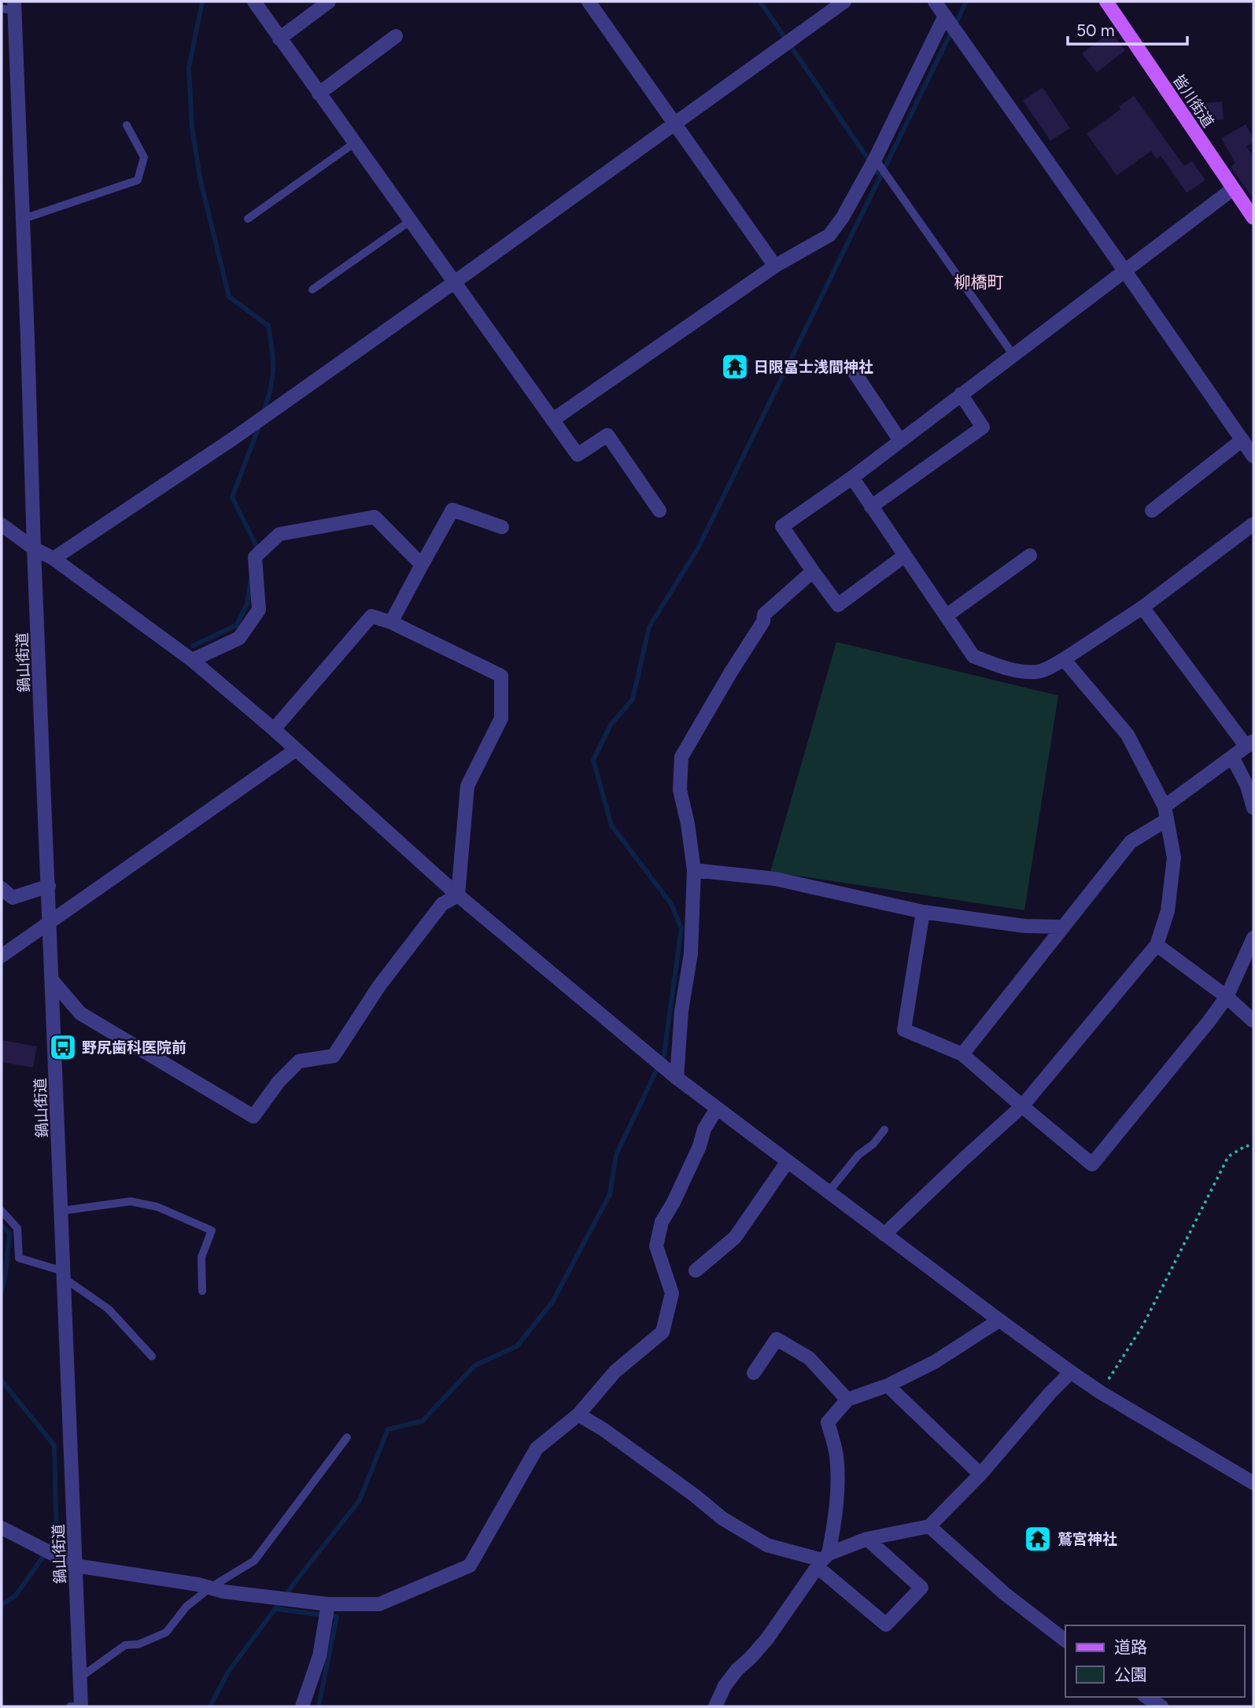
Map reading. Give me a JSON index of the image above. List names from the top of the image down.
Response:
{
  "streets": {
    "main road": ["皆川街道"],
    "street": ["鍋山街道"]
  },
  "districts": ["柳橋町"],
  "places": {
    "temple": ["日限冨士浅間神社", "鷲宮神社"],
    "bus stop": ["野尻歯科医院前"]
  },
  "legend": ["道路", "公園"],
  "scale_bar": "50 m"
}
